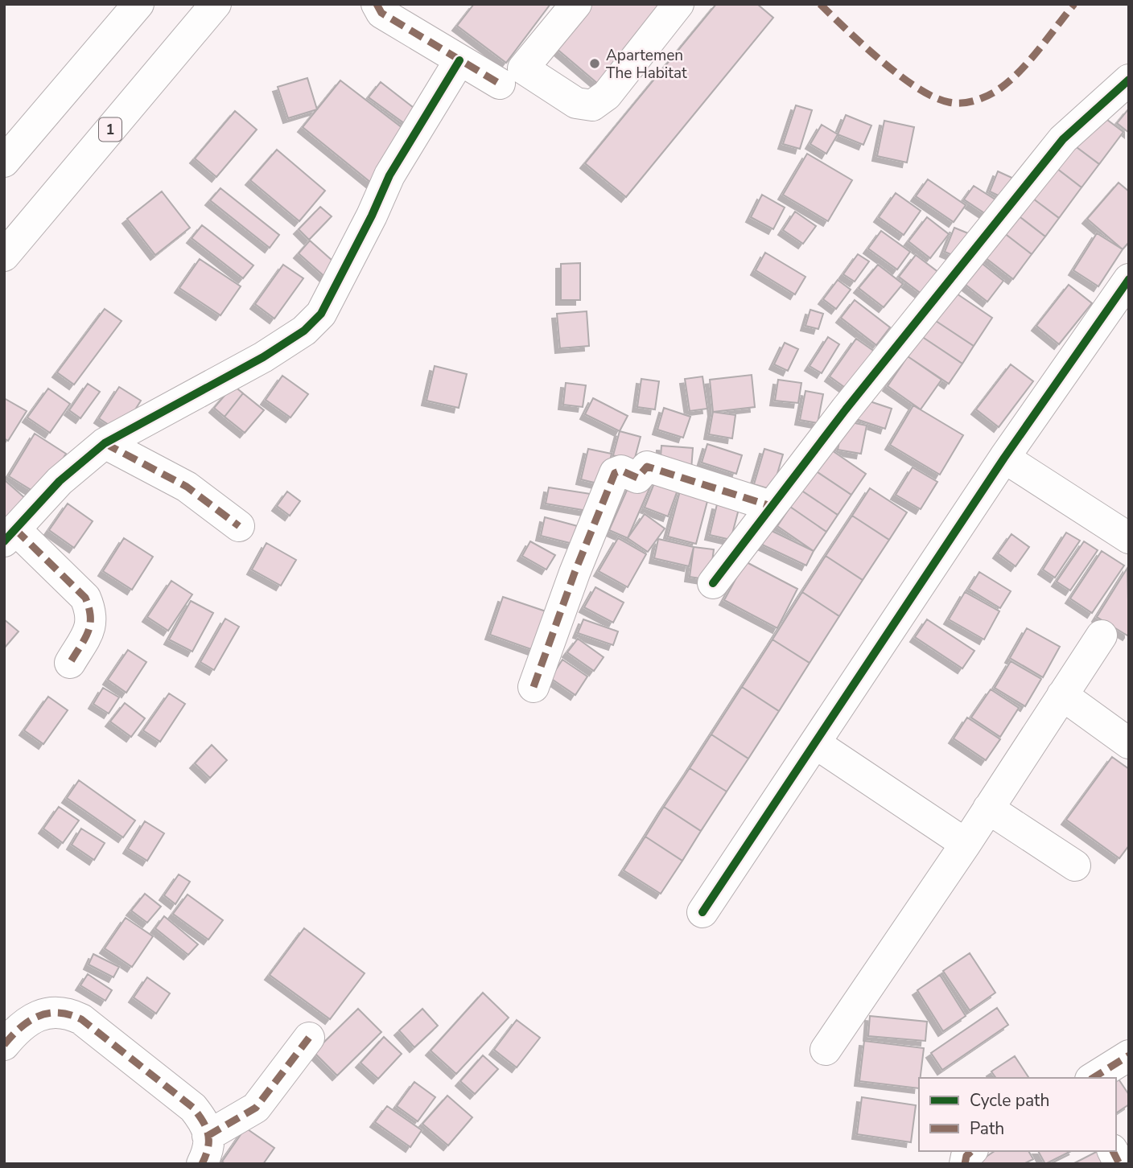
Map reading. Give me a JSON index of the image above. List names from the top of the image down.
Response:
{
  "streets": {
    "main road": ["1"]
  },
  "places": ["Apartemen The Habitat"],
  "legend": ["Cycle path", "Path"]
}
